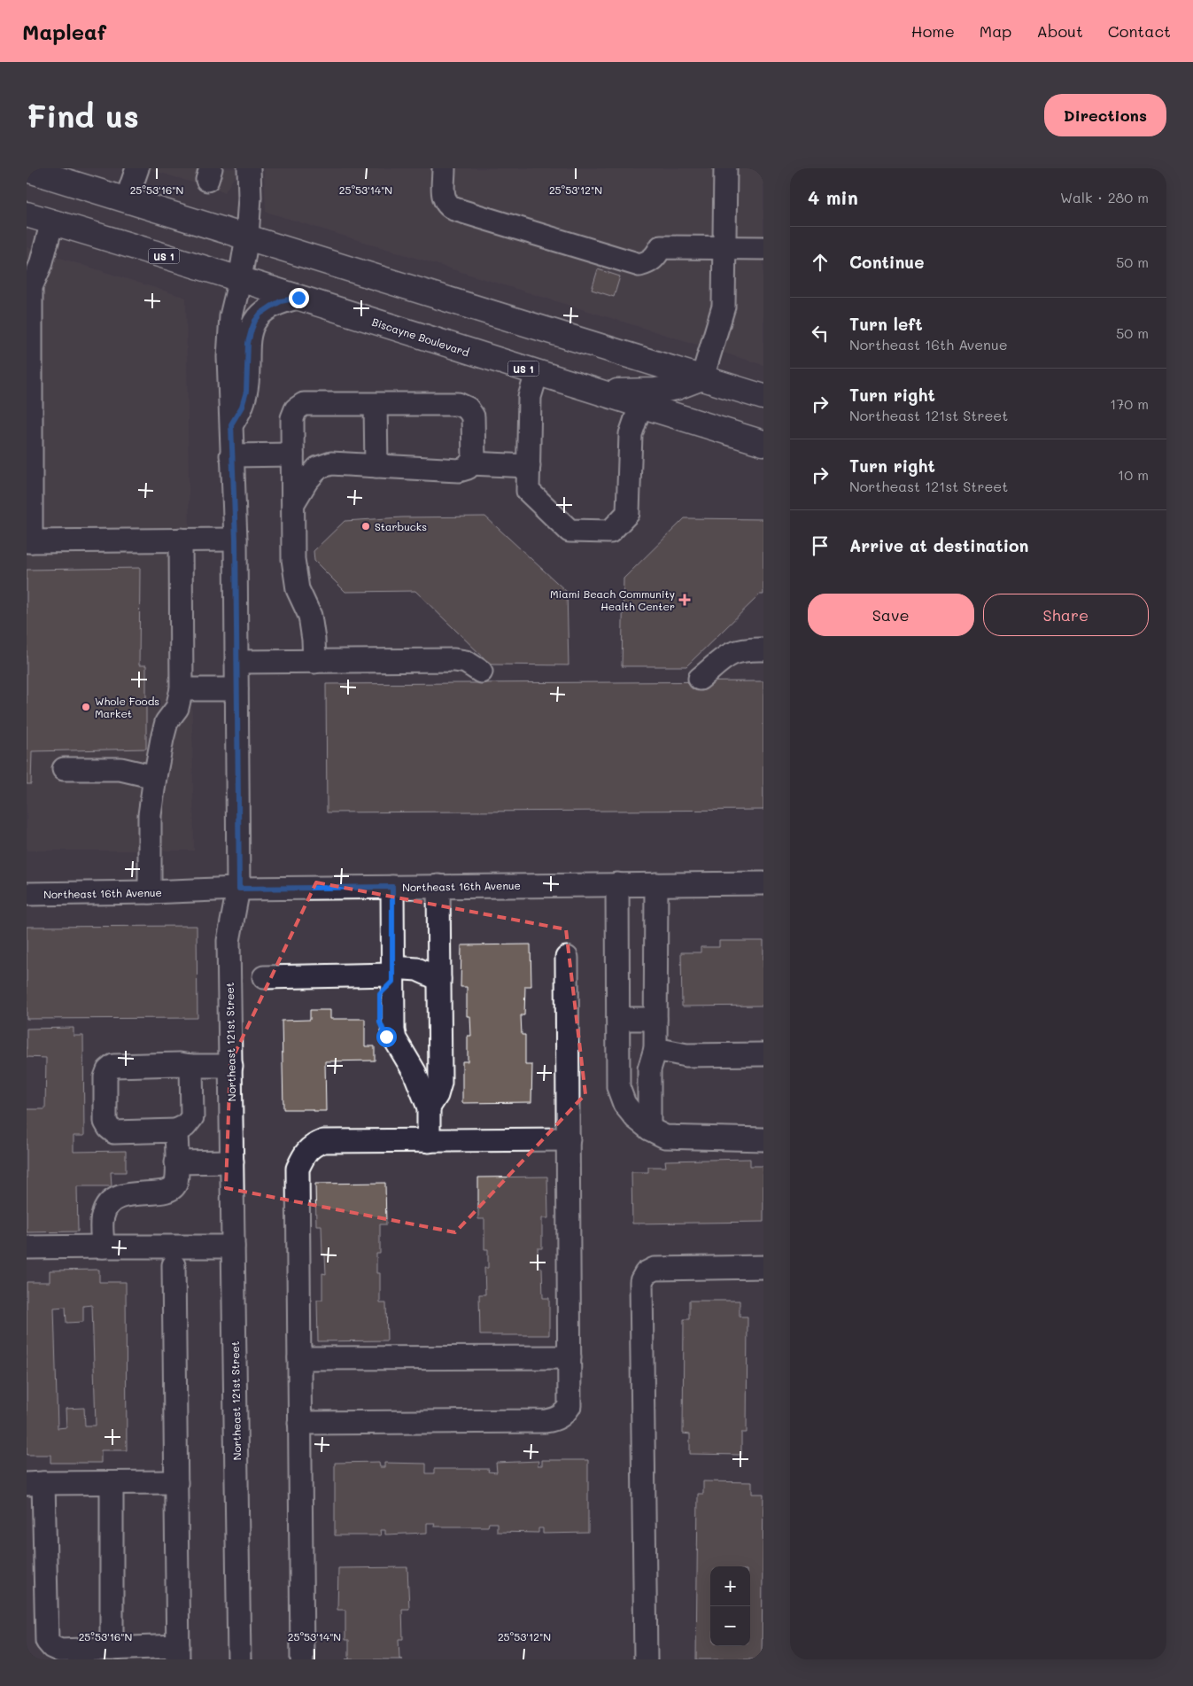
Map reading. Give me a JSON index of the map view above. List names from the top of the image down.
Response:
{
  "streets": {
    "main road": ["US 1", "Biscayne Boulevard"],
    "street": ["Northeast 16th Avenue", "Northeast 121st Street"]
  },
  "crossings": [
    ["Biscayne Boulevard", "Northeast 121st Street"],
    ["Northeast 16th Avenue", "Northeast 121st Street"]
  ],
  "places": {
    "other": ["Starbucks", "Whole Foods Market"],
    "health": ["Miami Beach Community Health Center"]
  },
  "page": {
    "header": "Mapleaf",
    "nav": [
      "Home",
      "Map",
      "About",
      "Contact"
    ],
    "buttons": [
      "Directions",
      ["Save", "Share"]
    ],
    "title": "Find us",
    "heading": ["4 min", "Walk · 280 m"],
    "list": [
      ["Continue", "50 m"],
      ["Turn left", "Northeast 16th Avenue", "50 m"],
      ["Turn right", "Northeast 121st Street", "170 m"],
      ["Turn right", "Northeast 121st Street", "10 m"],
      "Arrive at destination"
    ],
    "map_buttons": ["+", "−"]
  },
  "coordinates": ["25°53'16\"N", "25°53'14\"N", "25°53'12\"N"]
}
